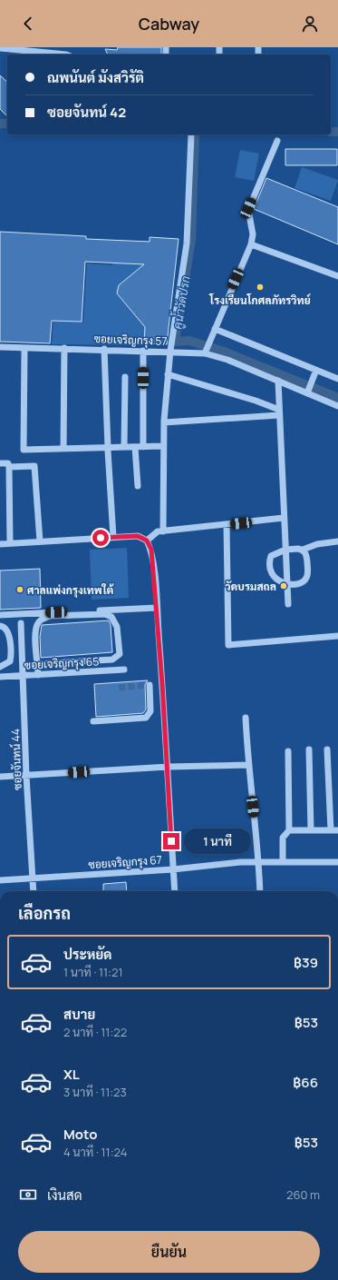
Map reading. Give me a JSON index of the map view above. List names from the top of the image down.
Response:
{
  "streets": {
    "street": [
      "ซอยเจริญกรุง 57",
      "ซอยเจริญกรุง 65",
      "ซอยจันทน์ 44",
      "ซอยเจริญกรุง 67"
    ]
  },
  "crossings": [
    ["ซอยเจริญกรุง 65", "ซอยจันทน์ 44"],
    ["ซอยจันทน์ 44", "ซอยเจริญกรุง 67"]
  ],
  "water": ["คูน้ำวัดปรก"],
  "places": ["โรงเรียนโกศลภัทรวิทย์", "วัดบรมสถล", "ศาลแพ่งกรุงเทพใต้"],
  "page": {
    "header": "Cabway",
    "banner": ["ณพนันต์ มังสวิรัติ", "ซอยจันทน์ 42"],
    "bubble": "1 นาที",
    "heading": "เลือกรถ",
    "list": [
      {
        "name": "ประหยัด",
        "note": "1 นาที · 11:21",
        "value": "฿39"
      },
      {
        "name": "สบาย",
        "note": "2 นาที · 11:22",
        "value": "฿53"
      },
      {
        "name": "XL",
        "note": "3 นาที · 11:23",
        "value": "฿66"
      },
      {
        "name": "Moto",
        "note": "4 นาที · 11:24",
        "value": "฿53"
      }
    ],
    "pay": ["เงินสด", "260 m"],
    "buttons": "ยืนยัน"
  }
}
